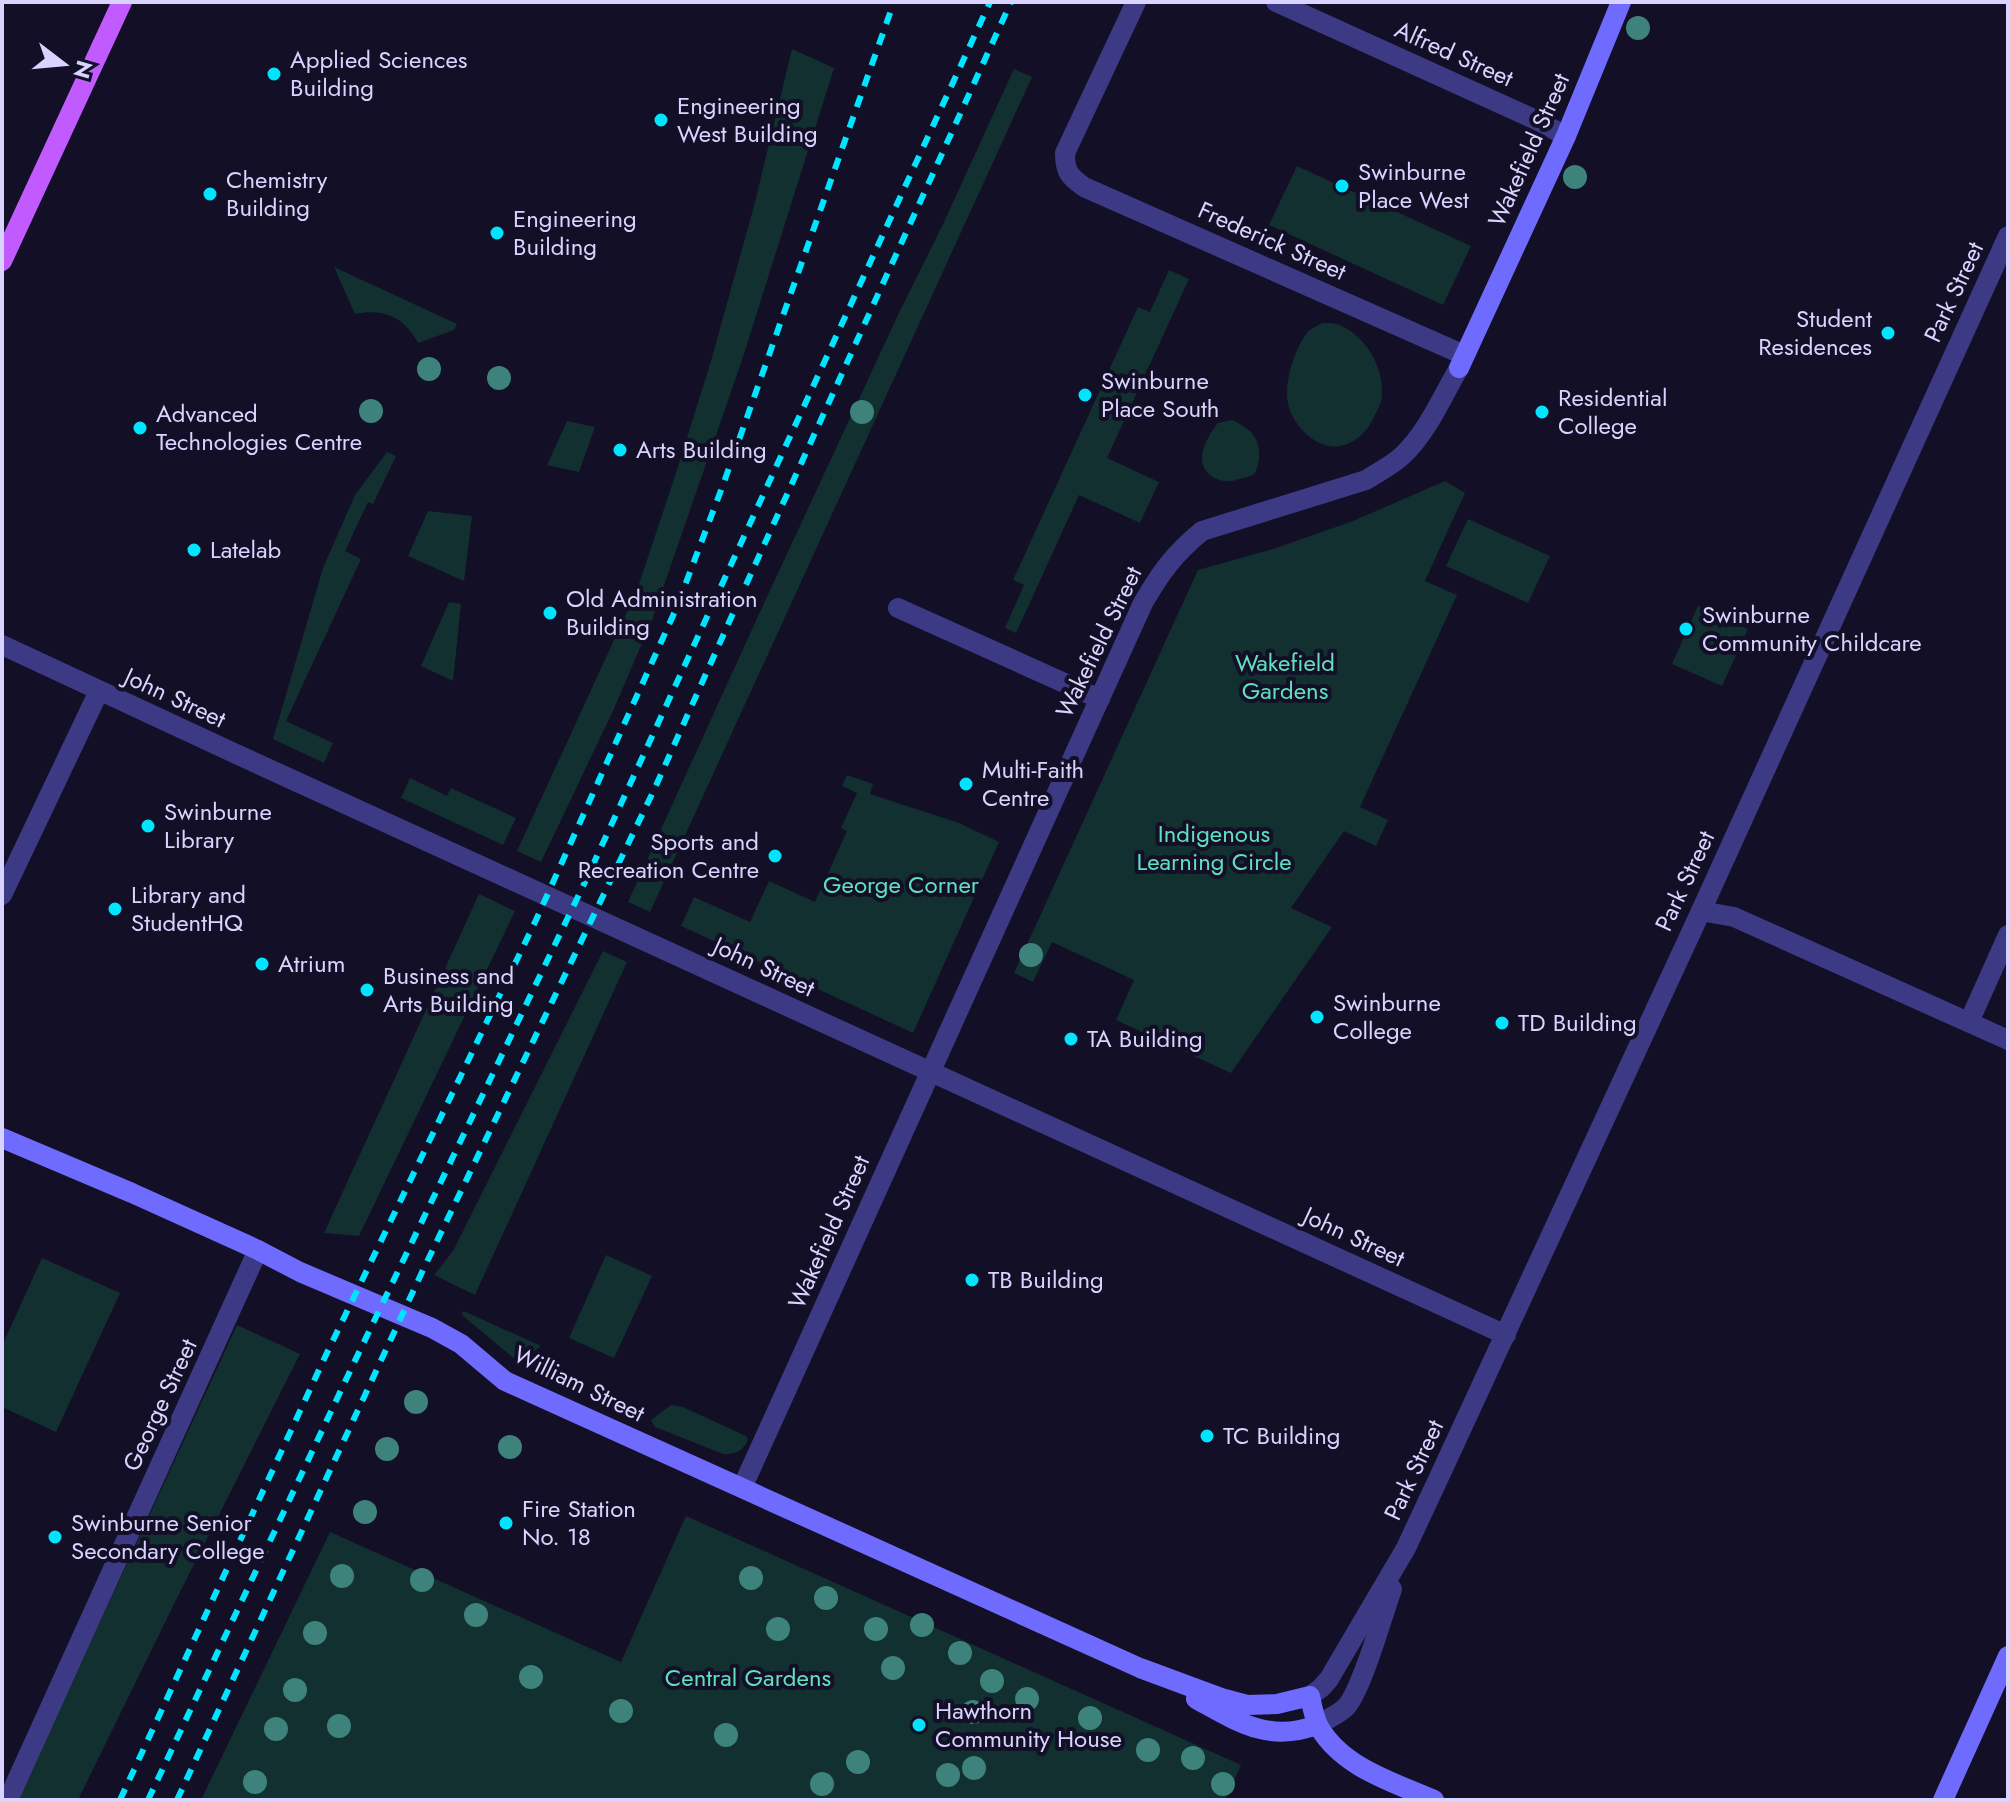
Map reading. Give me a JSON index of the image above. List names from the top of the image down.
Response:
{
  "streets": {
    "street": [
      "Alfred Street",
      "Wakefield Street",
      "Frederick Street",
      "Park Street",
      "John Street",
      "William Street",
      "George Street"
    ]
  },
  "crossings": [
    ["Alfred Street", "Wakefield Street"],
    ["Wakefield Street", "Frederick Street"],
    ["Wakefield Street", "John Street"],
    ["Wakefield Street", "William Street"],
    ["Park Street", "John Street"],
    ["Park Street", "William Street"],
    ["William Street", "George Street"]
  ],
  "parks": [
    "Wakefield Gardens",
    "Indigenous Learning Circle",
    "George Corner",
    "Central Gardens"
  ],
  "places": [
    "Applied Sciences Building",
    "Engineering West Building",
    "Swinburne Place West",
    "Chemistry Building",
    "Engineering Building",
    "Student Residences",
    "Swinburne Place South",
    "Residential College",
    "Advanced Technologies Centre",
    "Arts Building",
    "Latelab",
    "Old Administration Building",
    "Swinburne Community Childcare",
    "Multi-Faith Centre",
    "Swinburne Library",
    "Sports and Recreation Centre",
    "Library and StudentHQ",
    "Atrium",
    "Business and Arts Building",
    "Swinburne College",
    "TD Building",
    "TA Building",
    "TB Building",
    "TC Building",
    "Fire Station No. 18",
    "Swinburne Senior Secondary College",
    "Hawthorn Community House"
  ],
  "north": "right"
}
